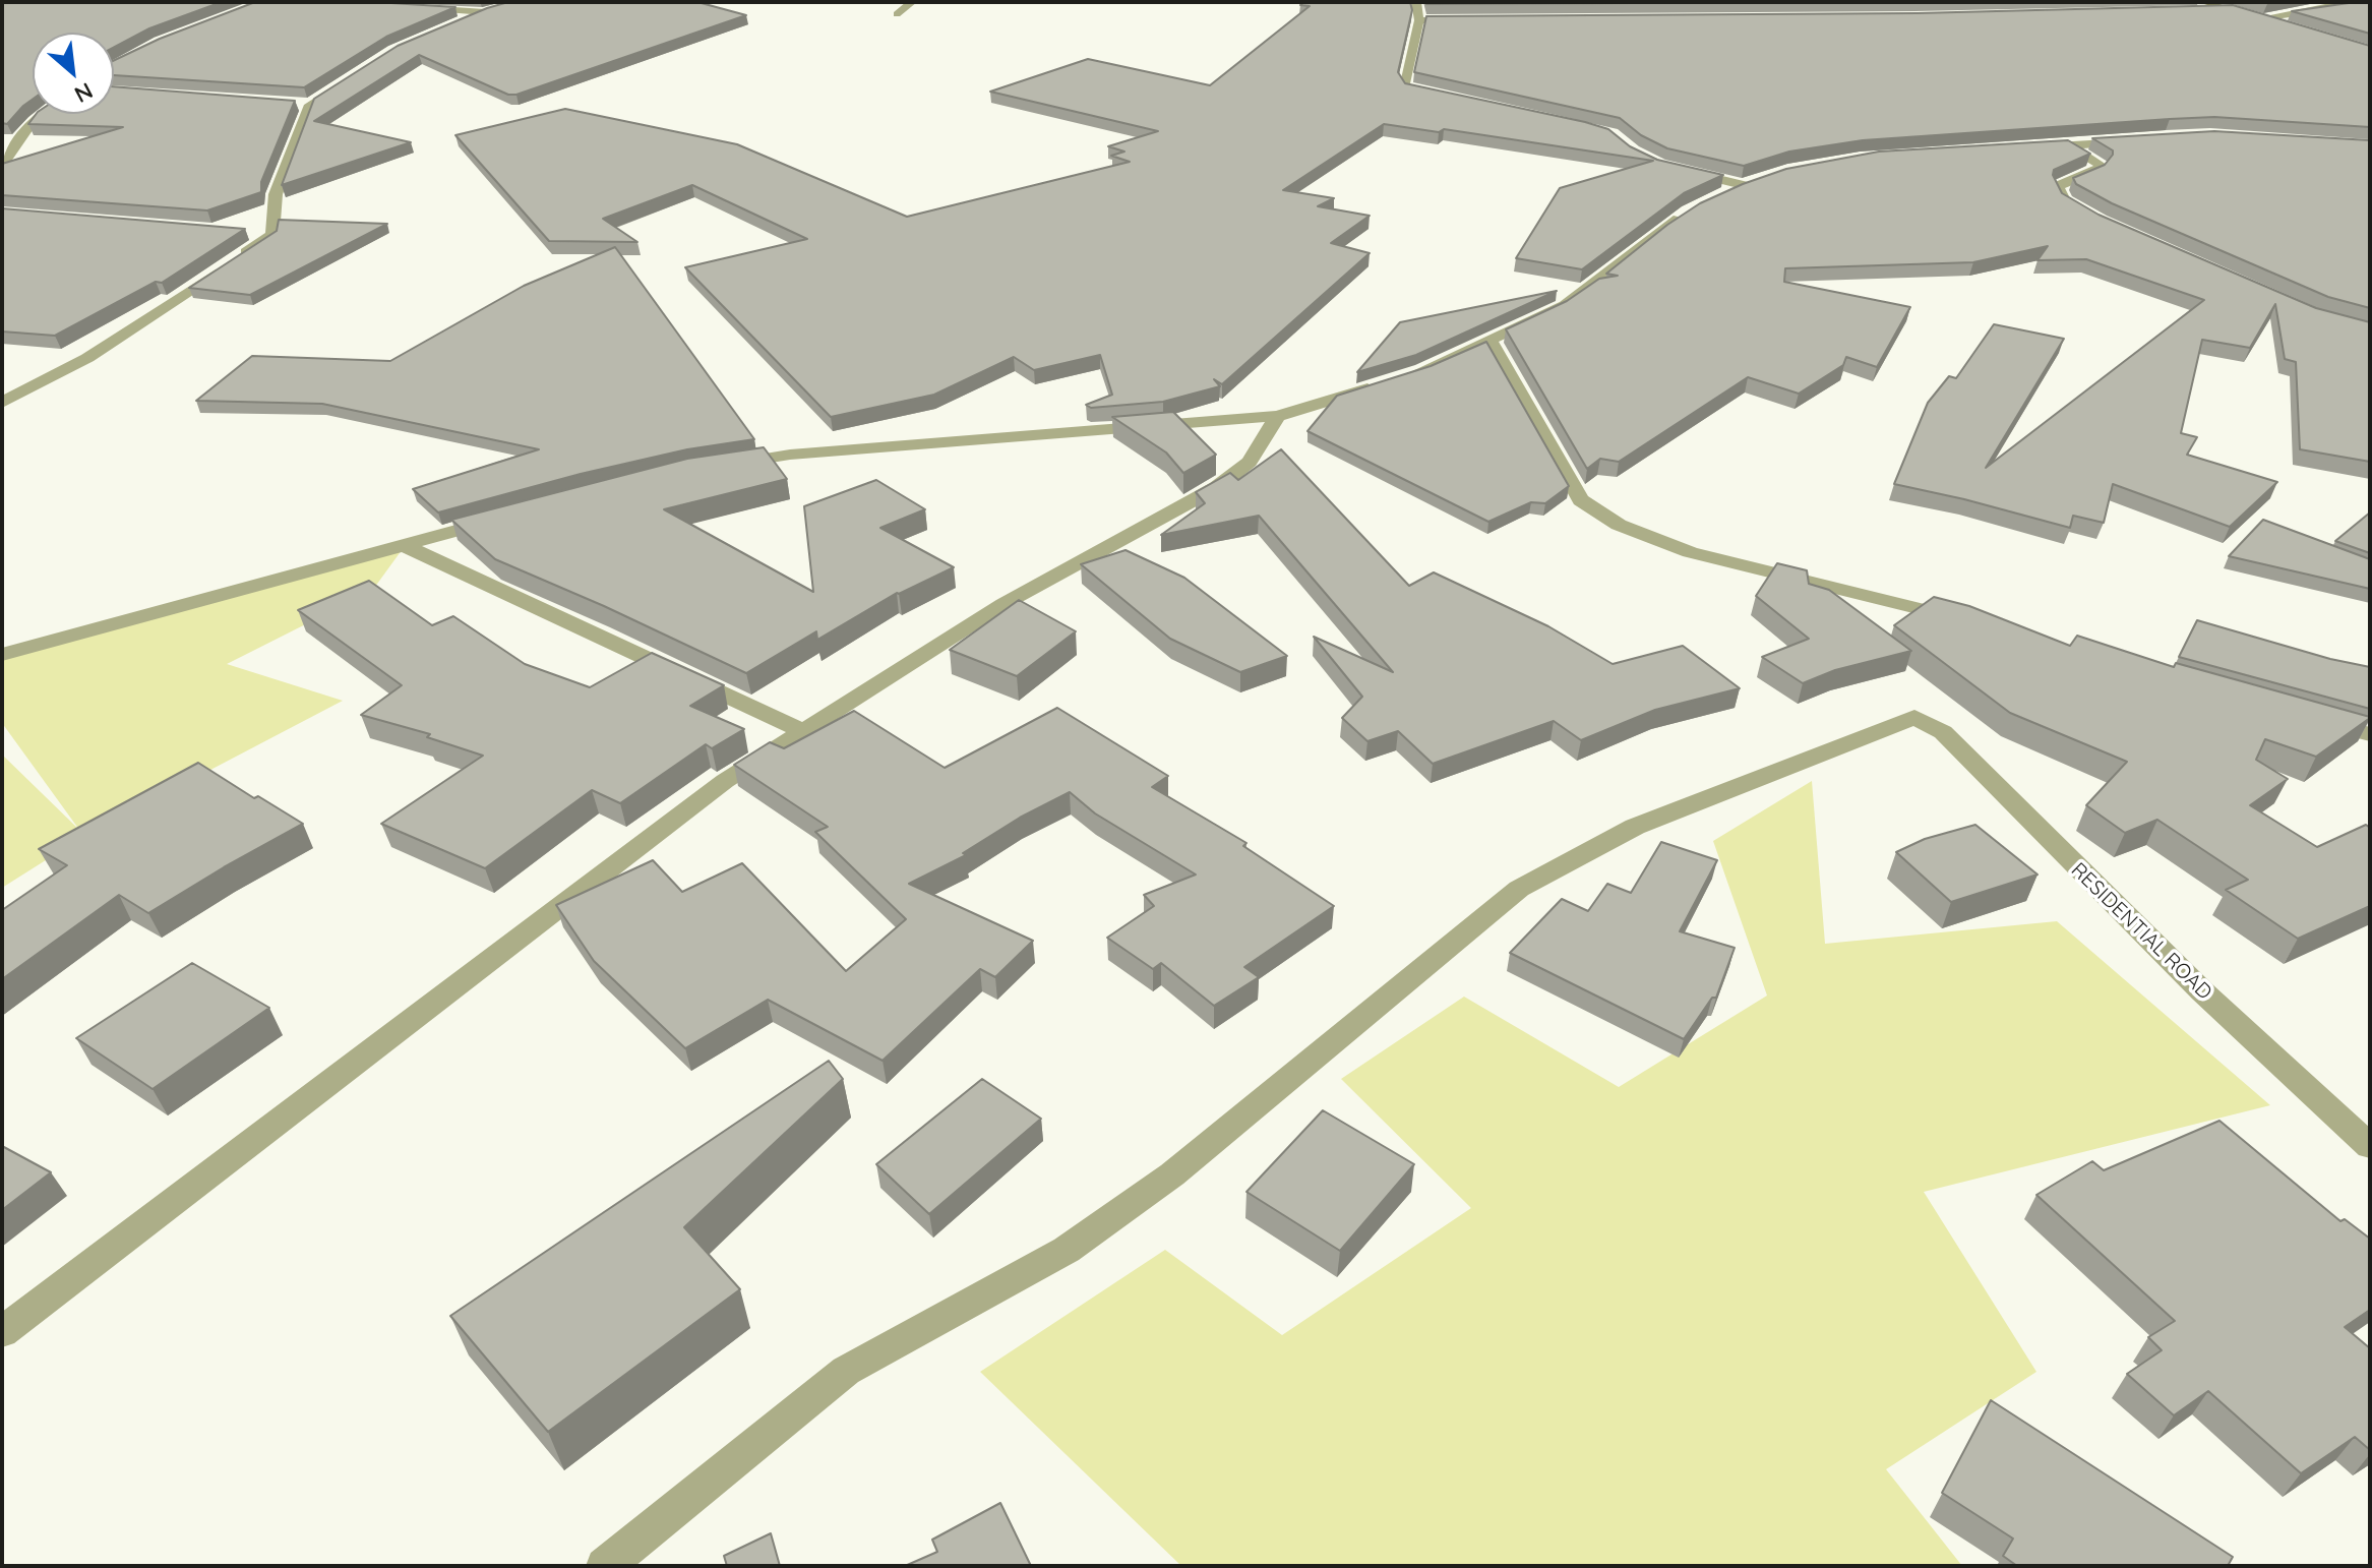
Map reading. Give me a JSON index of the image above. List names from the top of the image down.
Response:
{
  "streets": {
    "street": ["RESIDENTIAL ROAD"]
  },
  "north": "bottom right"
}
